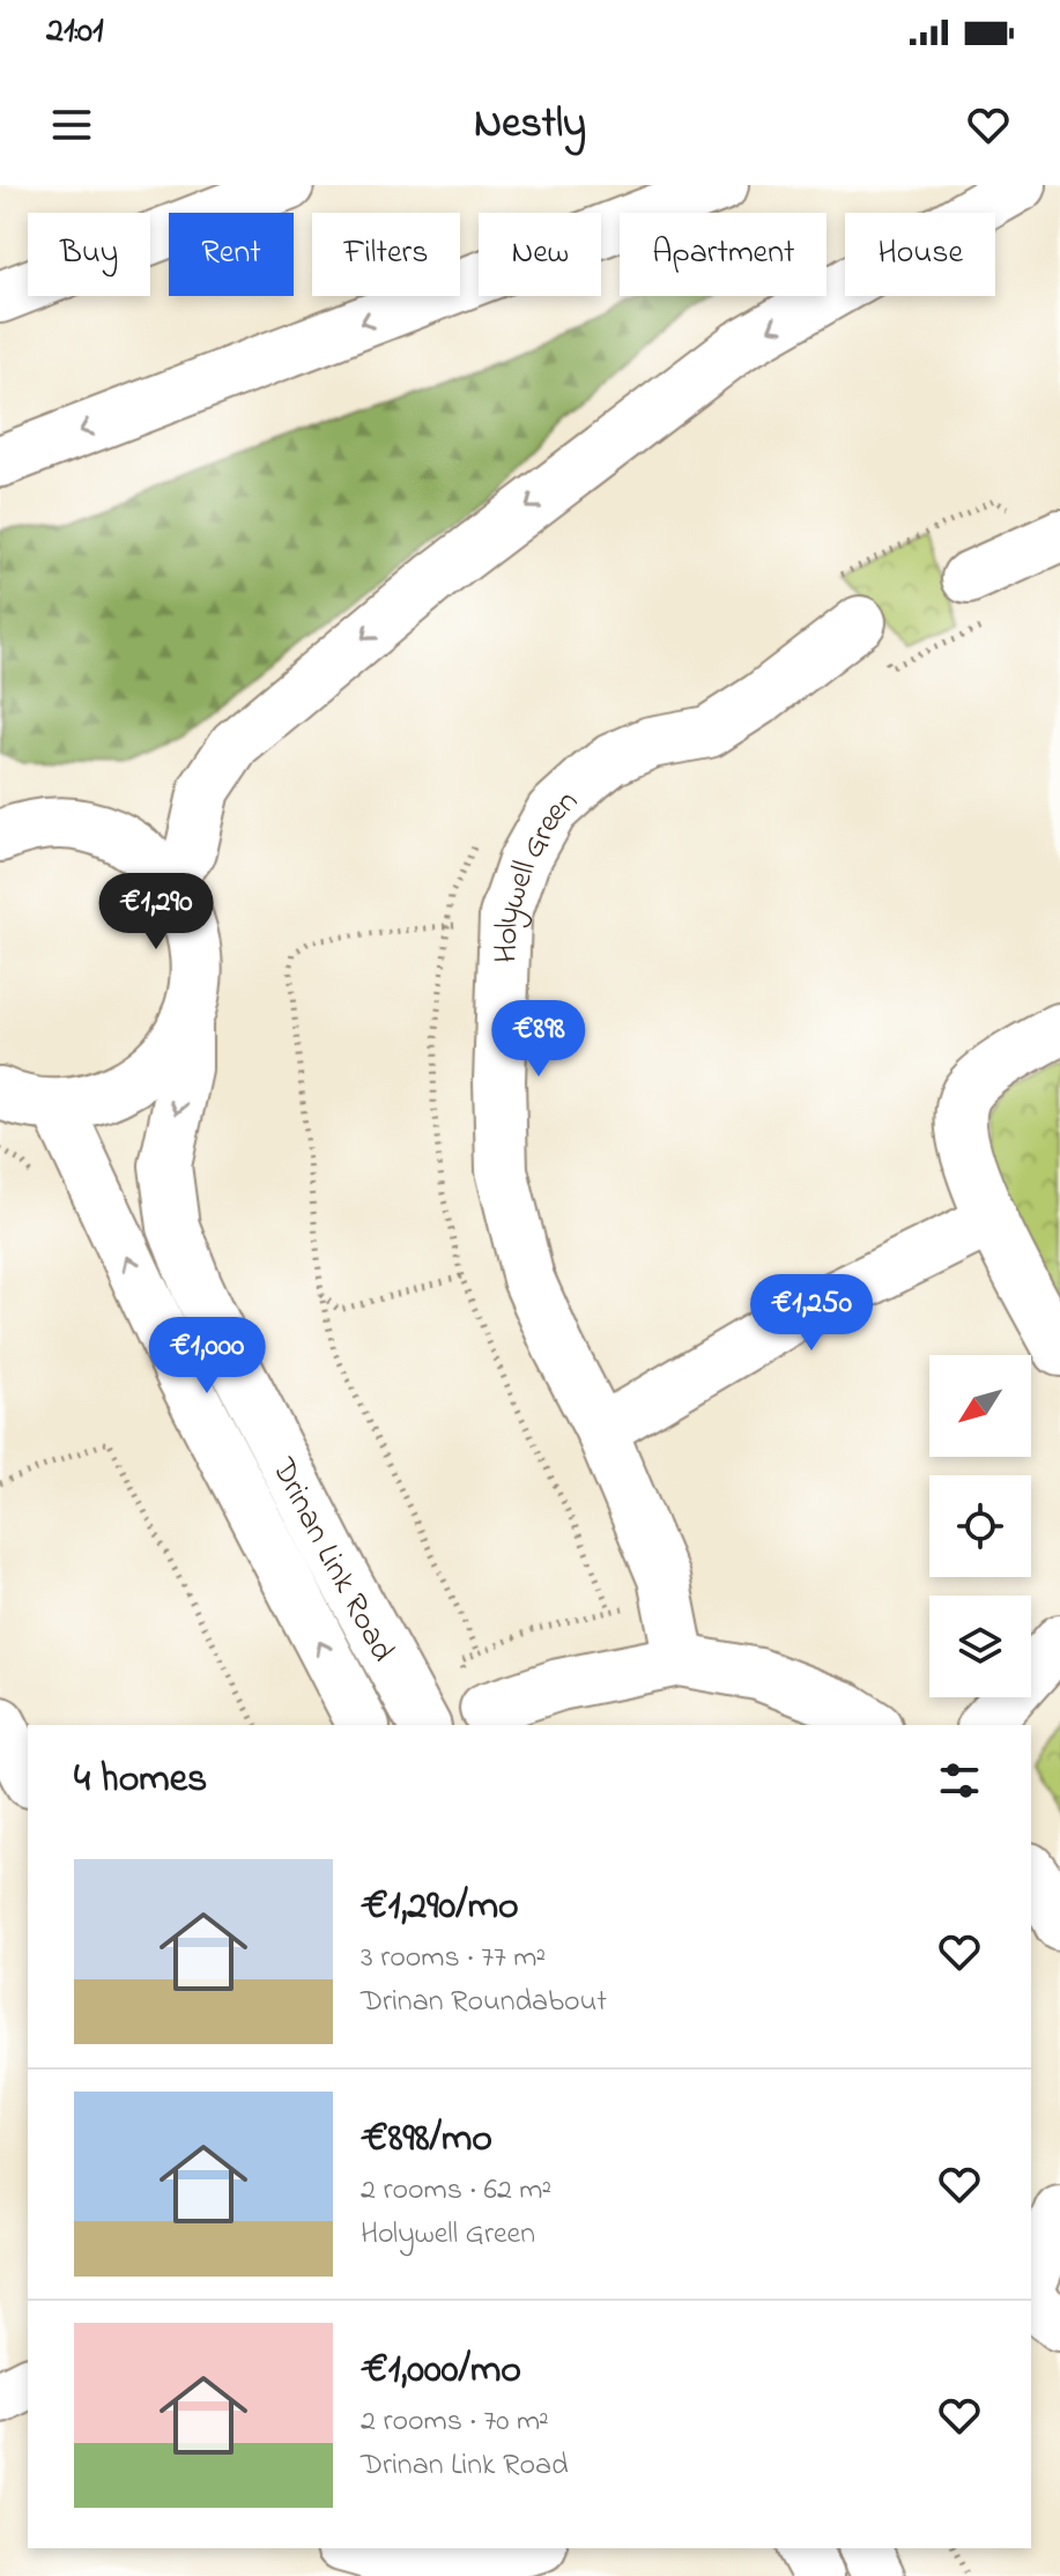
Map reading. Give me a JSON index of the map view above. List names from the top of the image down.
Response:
{
  "streets": {
    "main road": ["Holywell Green", "Drinan Link Road"]
  },
  "north": "bottom left",
  "page": {
    "status": "21:01",
    "header": "Nestly",
    "chip": [
      "Buy",
      "Rent",
      "Filters",
      "New",
      "Apartment",
      "House"
    ],
    "price": [
      "€1,290",
      "€898",
      "€1,250",
      "€1,000"
    ],
    "heading": "4 homes",
    "list": [
      {
        "name": "€1,290/mo",
        "note": "3 rooms · 77 m² · Drinan Roundabout"
      },
      {
        "name": "€898/mo",
        "note": "2 rooms · 62 m² · Holywell Green"
      },
      {
        "name": "€1,000/mo",
        "note": "2 rooms · 70 m² · Drinan Link Road"
      }
    ]
  }
}
